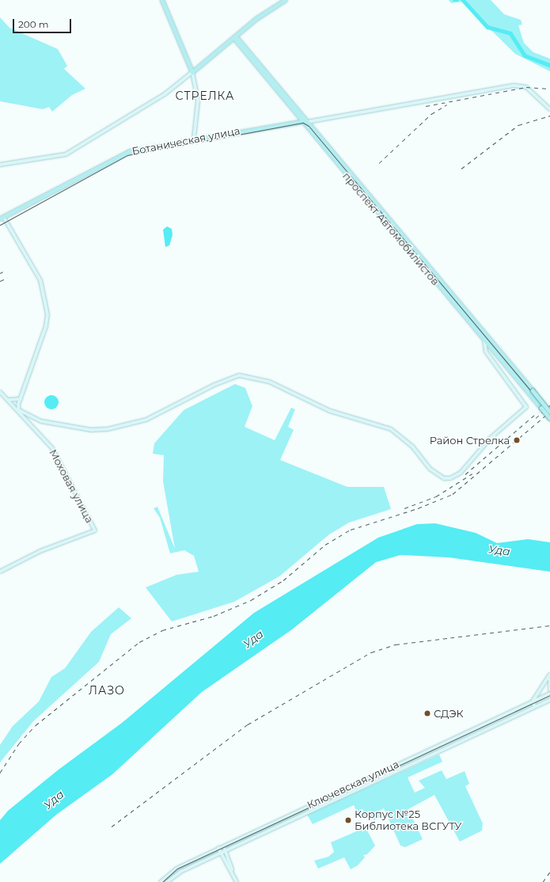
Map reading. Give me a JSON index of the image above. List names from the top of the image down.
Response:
{
  "streets": {
    "main road": [
      "Ботаническая улица",
      "проспект Автомобилистов",
      "Моховая улица",
      "Ключевская улица"
    ]
  },
  "crossings": [
    ["Ботаническая улица", "проспект Автомобилистов"]
  ],
  "districts": ["СТРЕЛКА", "ЛАЗО"],
  "water": ["Уда"],
  "places": ["Район Стрелка", "СДЭК", "Корпус №25 Библиотека ВСГУТУ"],
  "scale_bar": "200 m"
}
